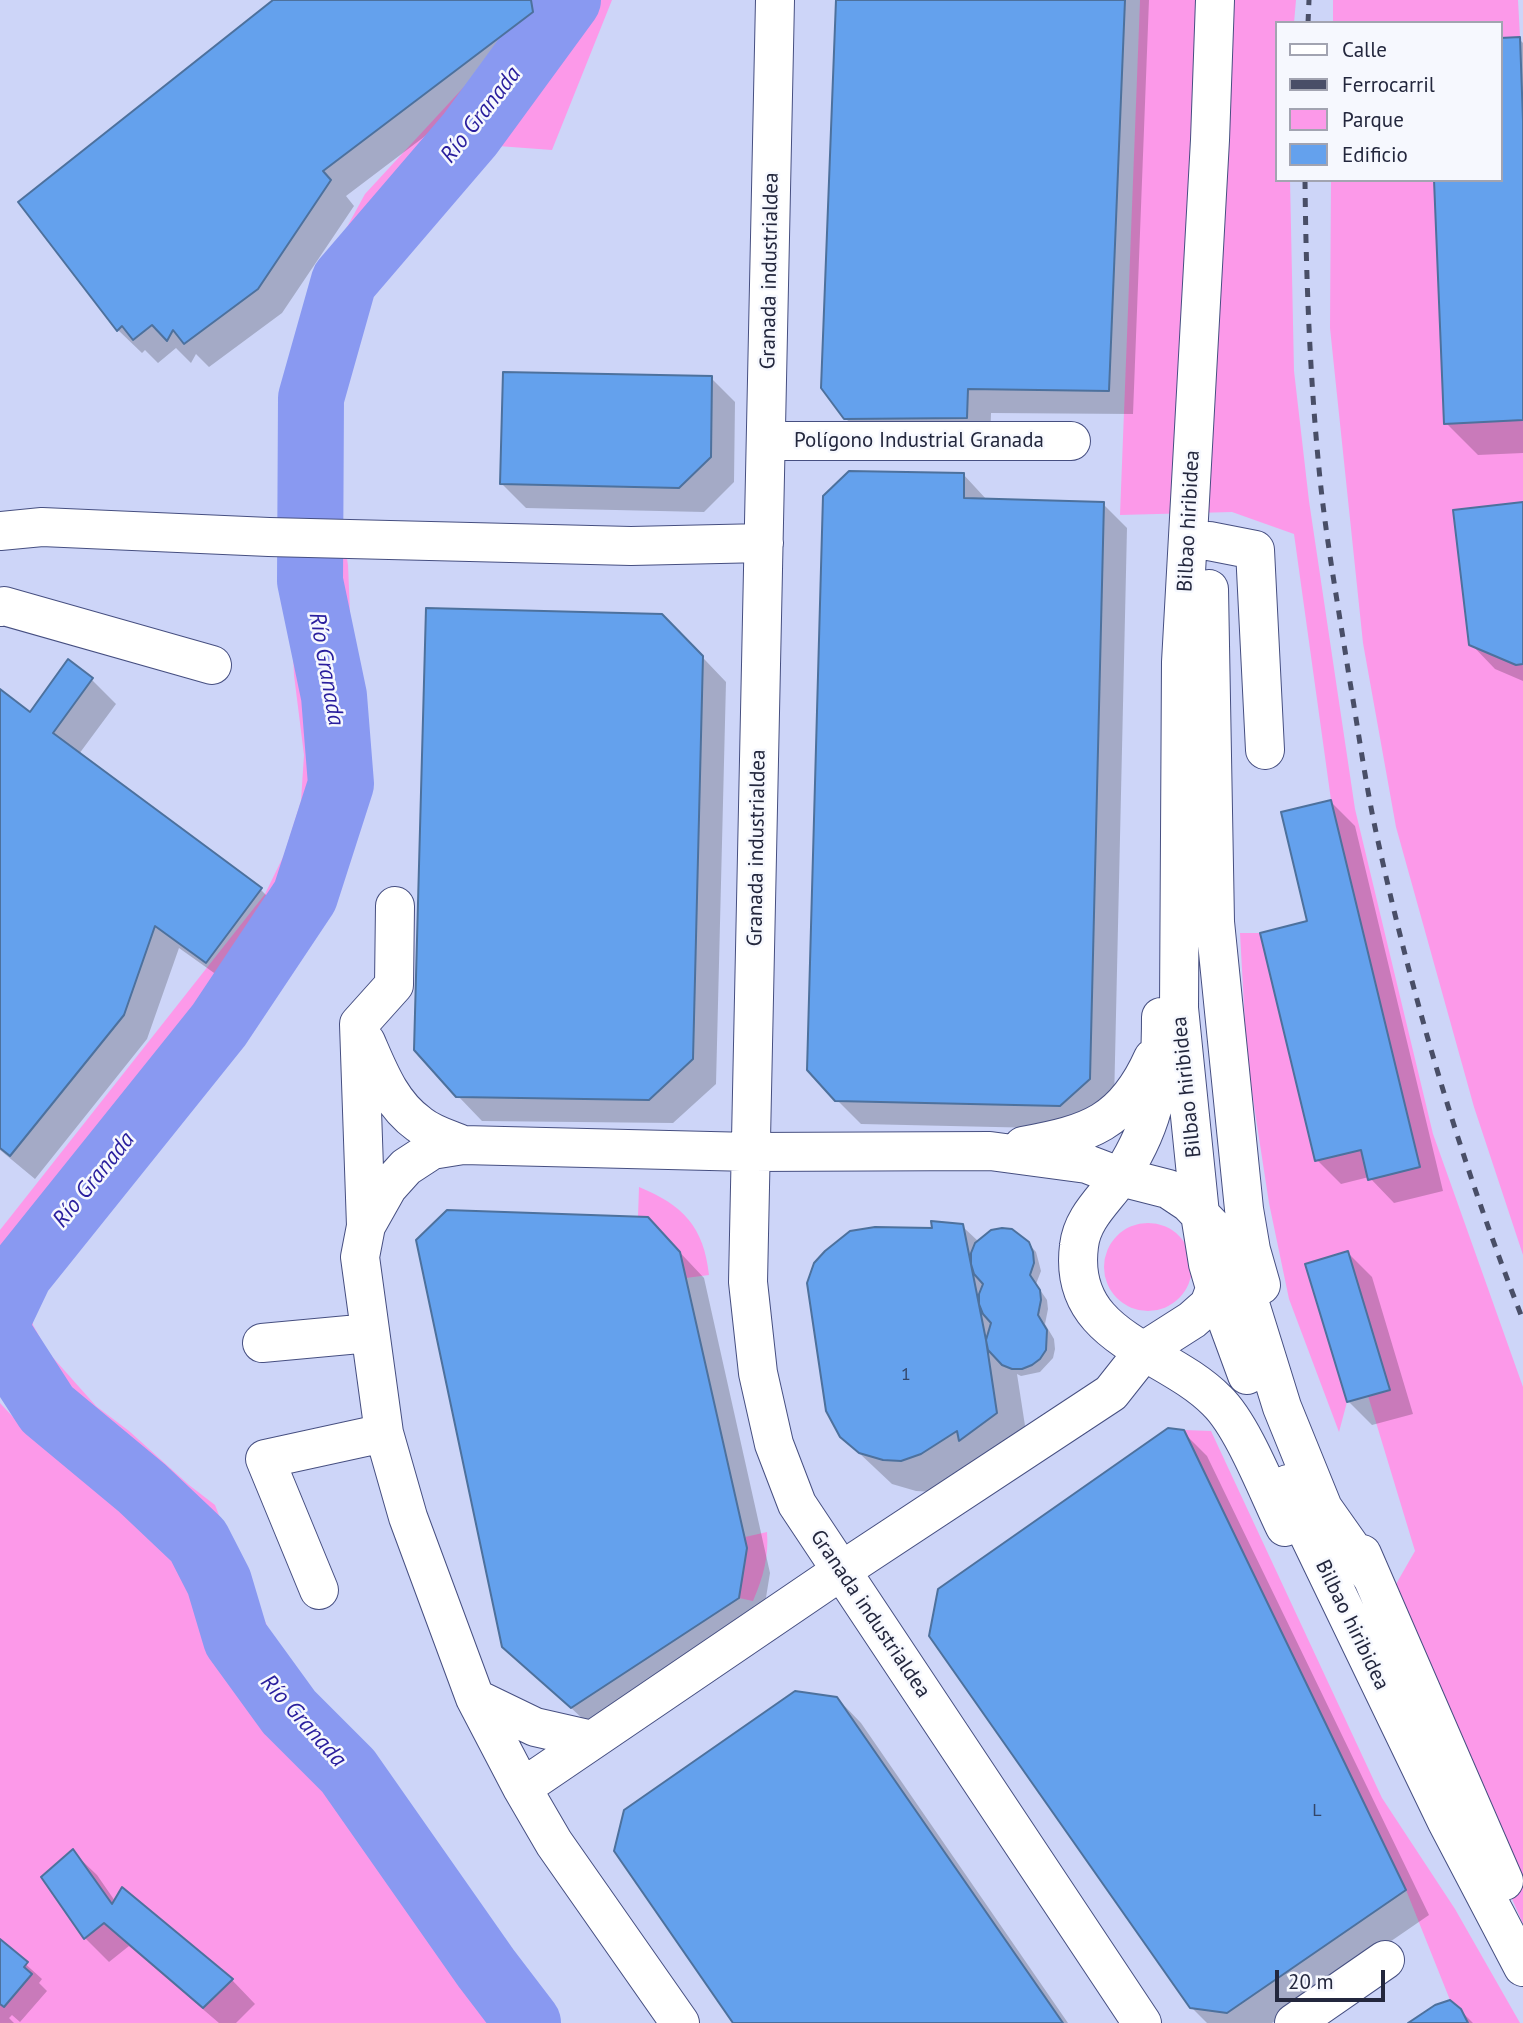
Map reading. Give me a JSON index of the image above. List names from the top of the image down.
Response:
{
  "streets": {
    "street": ["Granada industrialdea", "Polígono Industrial Granada", "Bilbao hiribidea"]
  },
  "crossings": [
    ["Granada industrialdea", "Polígono Industrial Granada"]
  ],
  "water": ["Río Granada"],
  "house_numbers": ["1", "L"],
  "legend": [
    "Calle",
    "Ferrocarril",
    "Parque",
    "Edificio"
  ],
  "scale_bar": "20 m"
}
